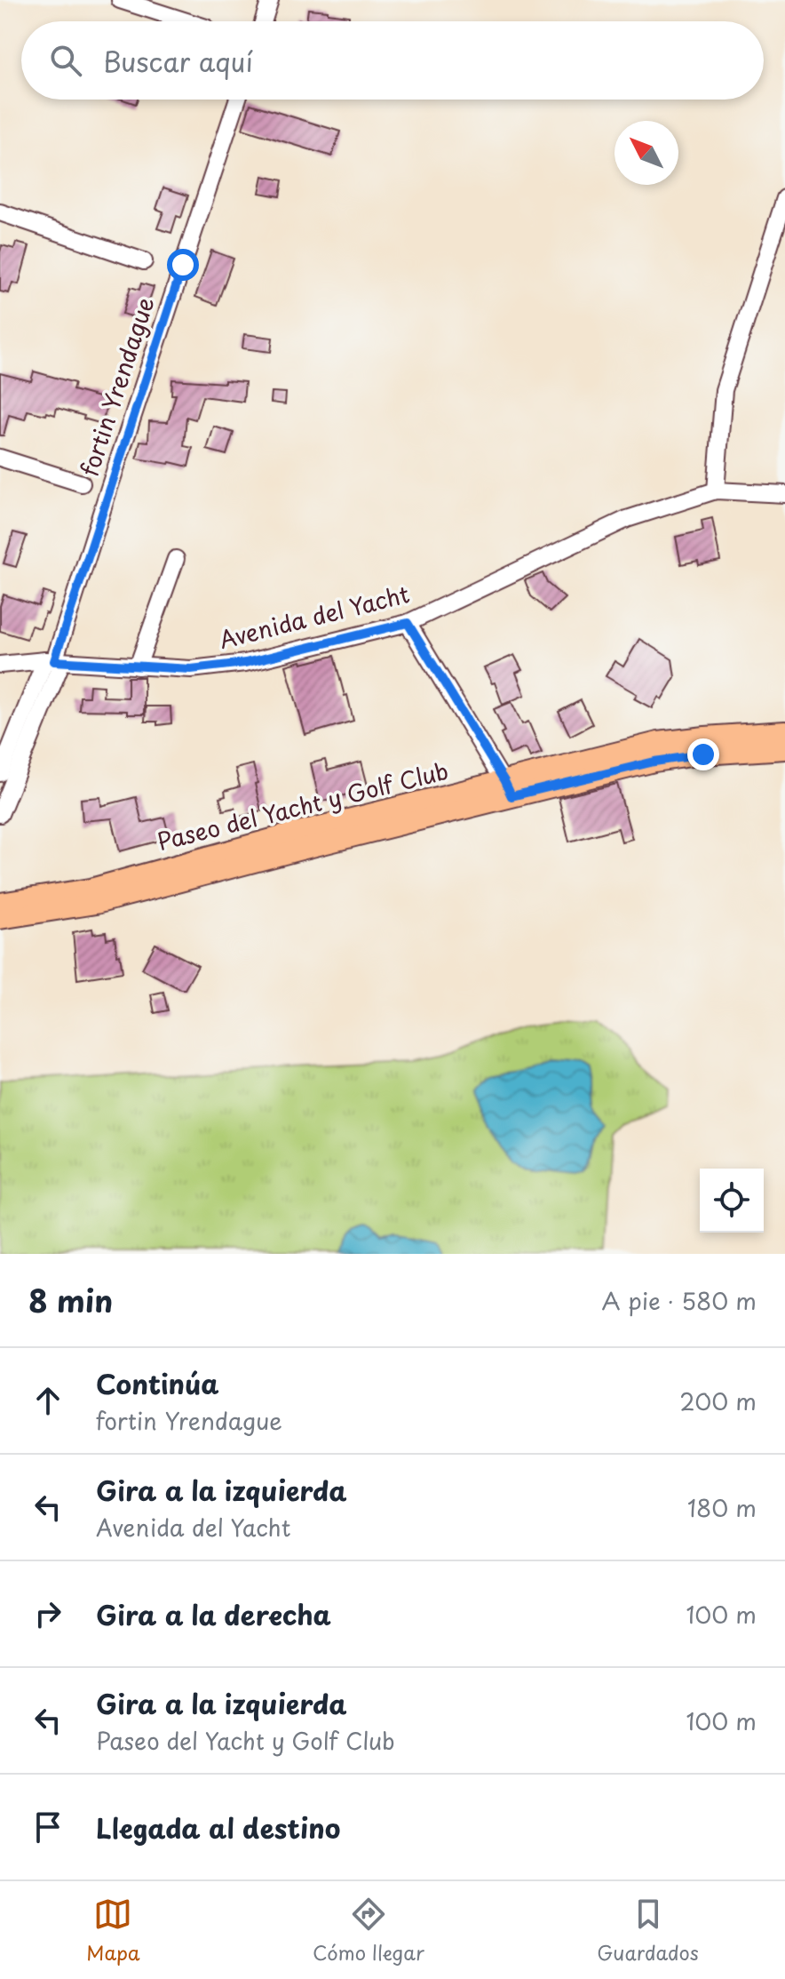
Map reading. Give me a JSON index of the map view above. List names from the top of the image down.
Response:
{
  "streets": {
    "main road": ["Paseo del Yacht y Golf Club"],
    "street": ["fortin Yrendague", "Avenida del Yacht"]
  },
  "crossings": [
    ["fortin Yrendague", "Avenida del Yacht"]
  ],
  "north": "top left",
  "page": {
    "search": "Buscar aquí",
    "heading": ["8 min", "A pie · 580 m"],
    "list": [
      ["Continúa", "fortin Yrendague", "200 m"],
      ["Gira a la izquierda", "Avenida del Yacht", "180 m"],
      ["Gira a la derecha", "100 m"],
      ["Gira a la izquierda", "Paseo del Yacht y Golf Club", "100 m"],
      "Llegada al destino"
    ],
    "nav": ["Mapa", "Cómo llegar", "Guardados"]
  }
}
